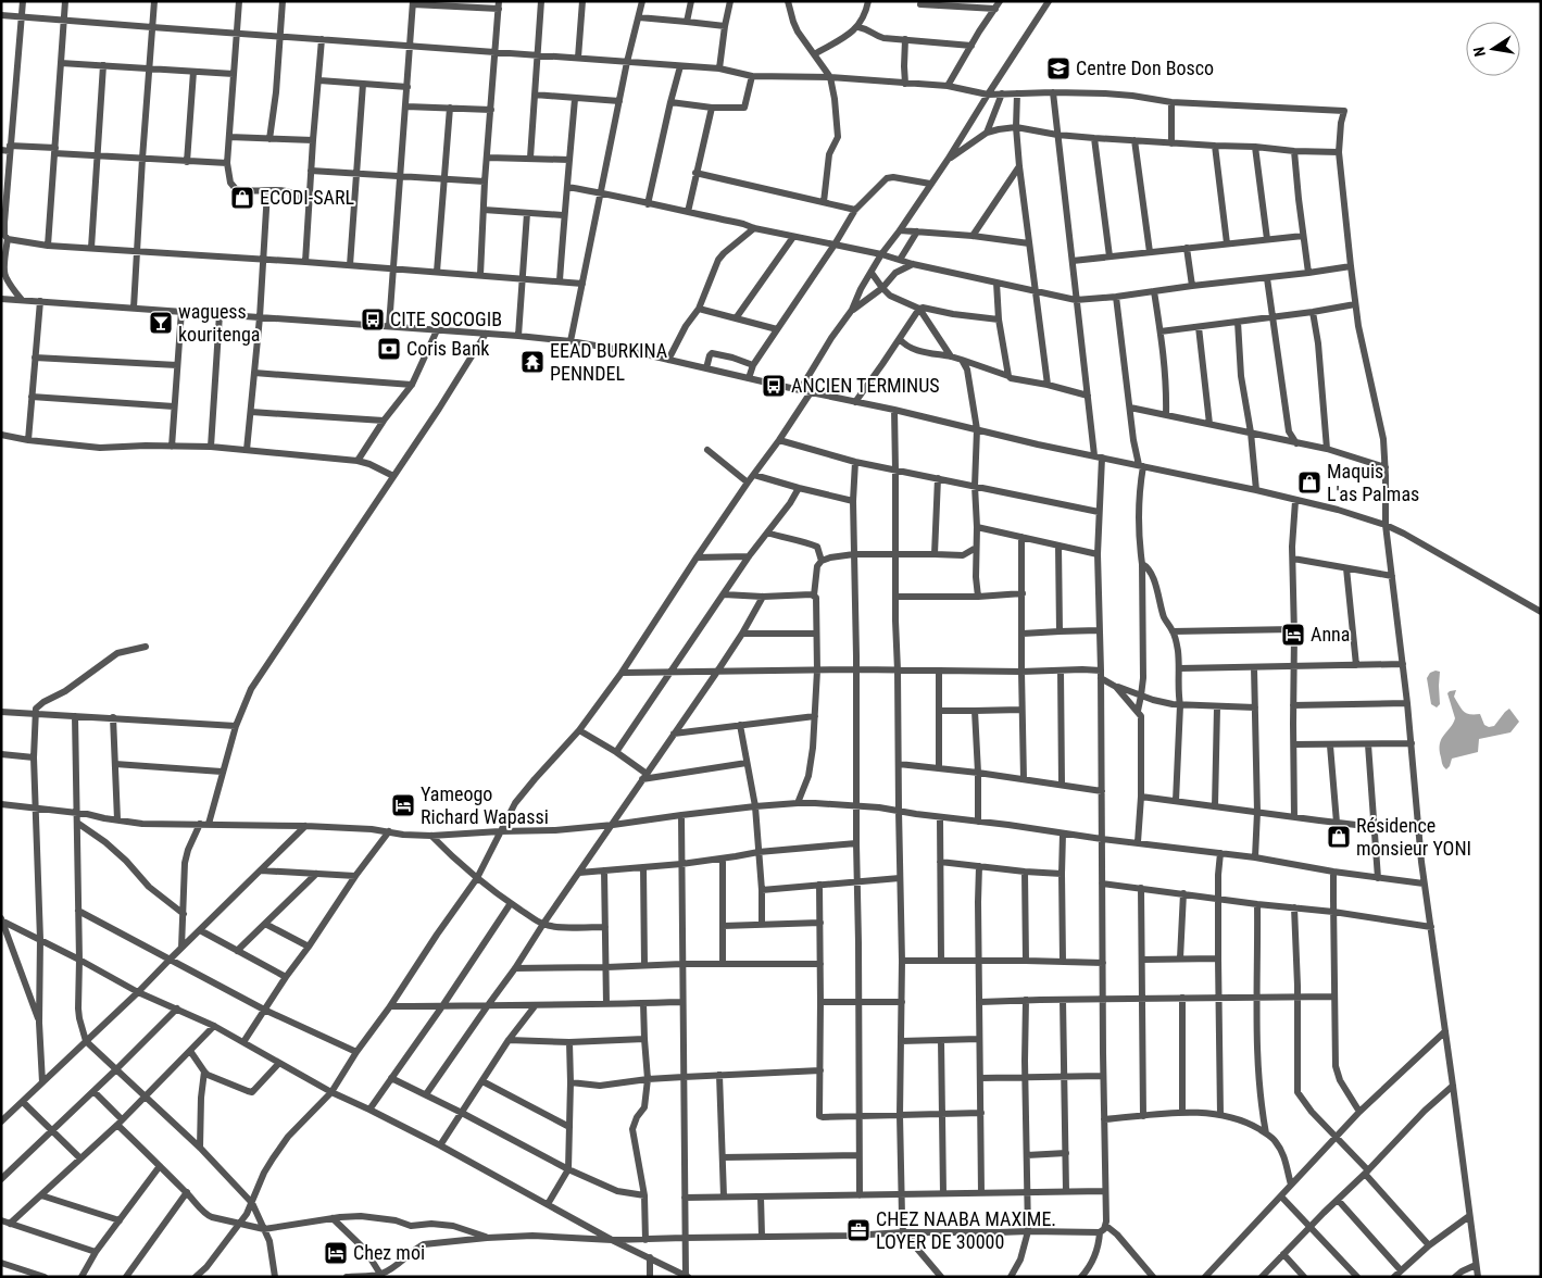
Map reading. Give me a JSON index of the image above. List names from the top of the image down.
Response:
{
  "places": {
    "school or university": ["Centre Don Bosco"],
    "shop": ["ECODI-SARL", "Maquis L'as Palmas", "Résidence monsieur YONI"],
    "bus stop": ["CITE SOCOGIB", "ANCIEN TERMINUS"],
    "bar": ["waguess kouritenga"],
    "bank": ["Coris Bank"],
    "temple": ["EEAD BURKINA PENNDEL"],
    "hotel": ["Anna", "Yameogo Richard Wapassi", "Chez moi"],
    "office": ["CHEZ NAABA MAXIME. LOYER DE 30000"]
  },
  "north": "left"
}
